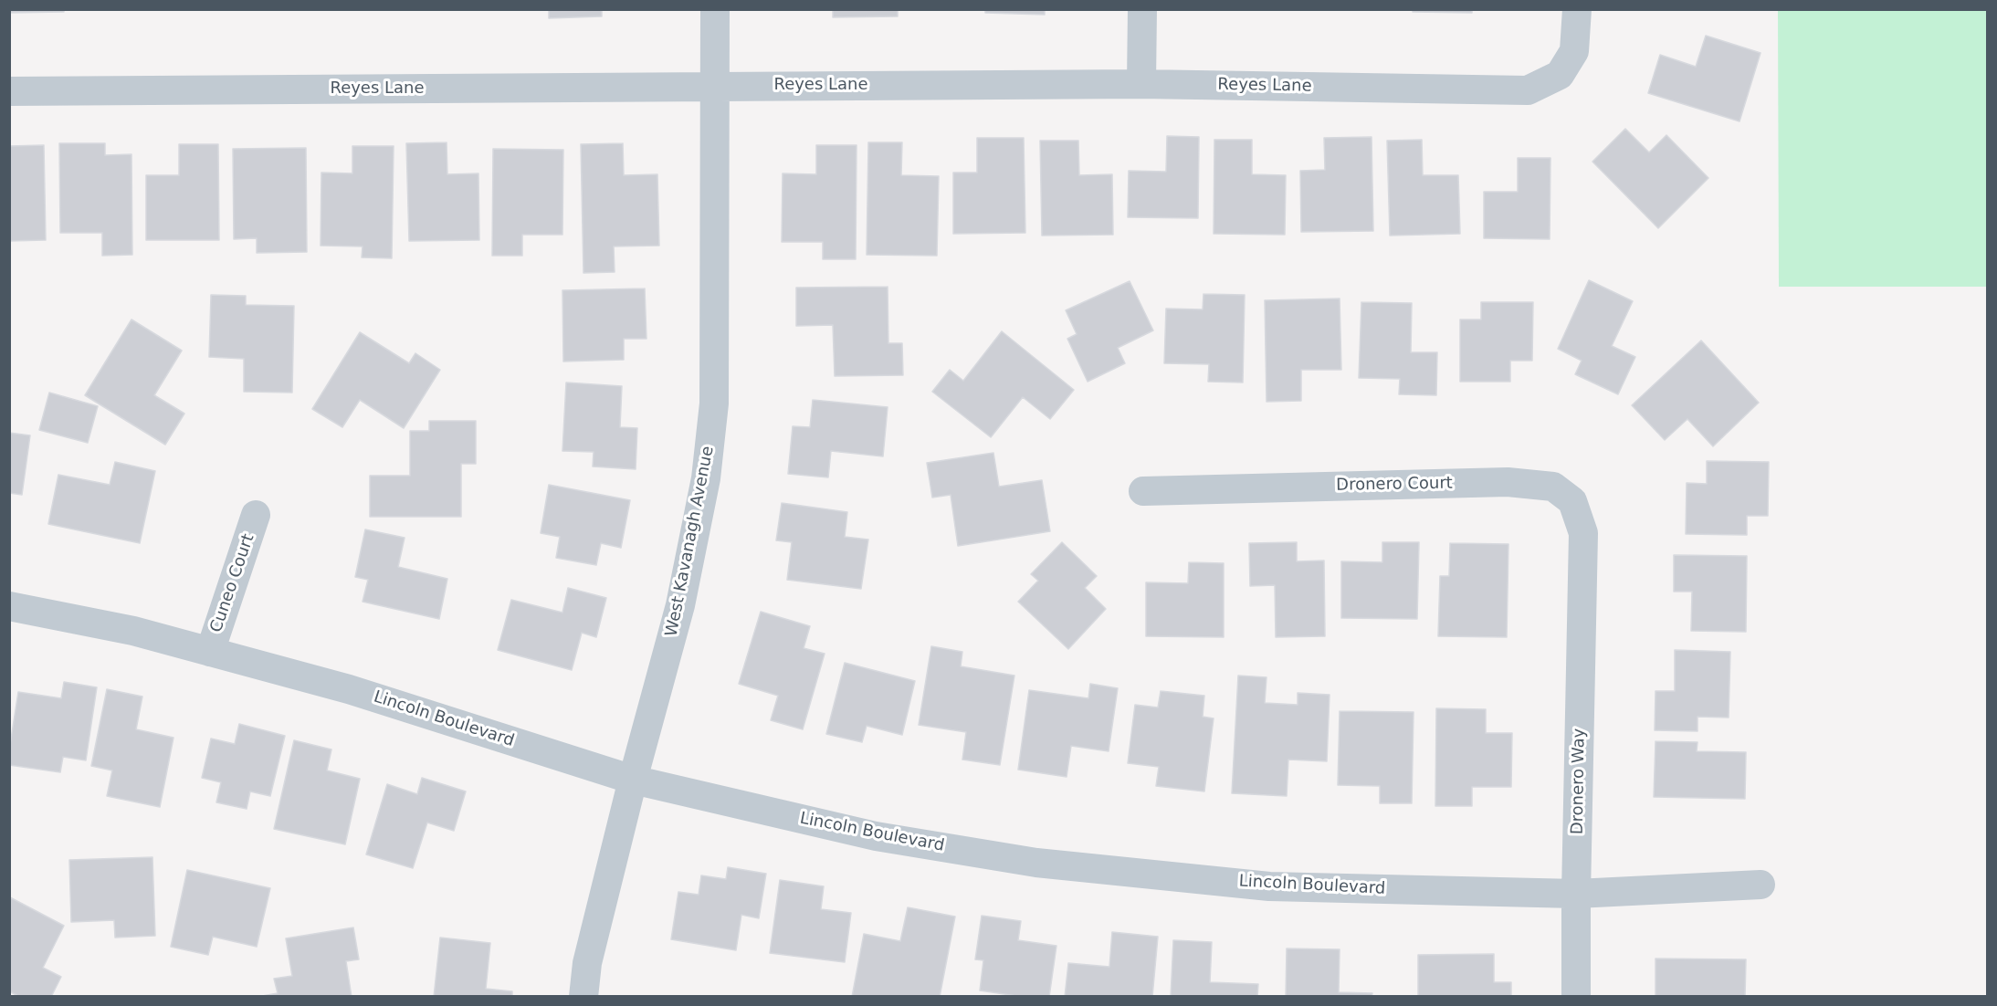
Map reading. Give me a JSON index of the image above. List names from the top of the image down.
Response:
{
  "streets": {
    "street": [
      "Reyes Lane",
      "Dronero Court",
      "West Kavanagh Avenue",
      "Cuneo Court",
      "Lincoln Boulevard",
      "Dronero Way"
    ]
  },
  "crossings": [
    ["Reyes Lane", "West Kavanagh Avenue"],
    ["Dronero Court", "Dronero Way"],
    ["West Kavanagh Avenue", "Lincoln Boulevard"],
    ["Cuneo Court", "Lincoln Boulevard"],
    ["Lincoln Boulevard", "Dronero Way"]
  ]
}
